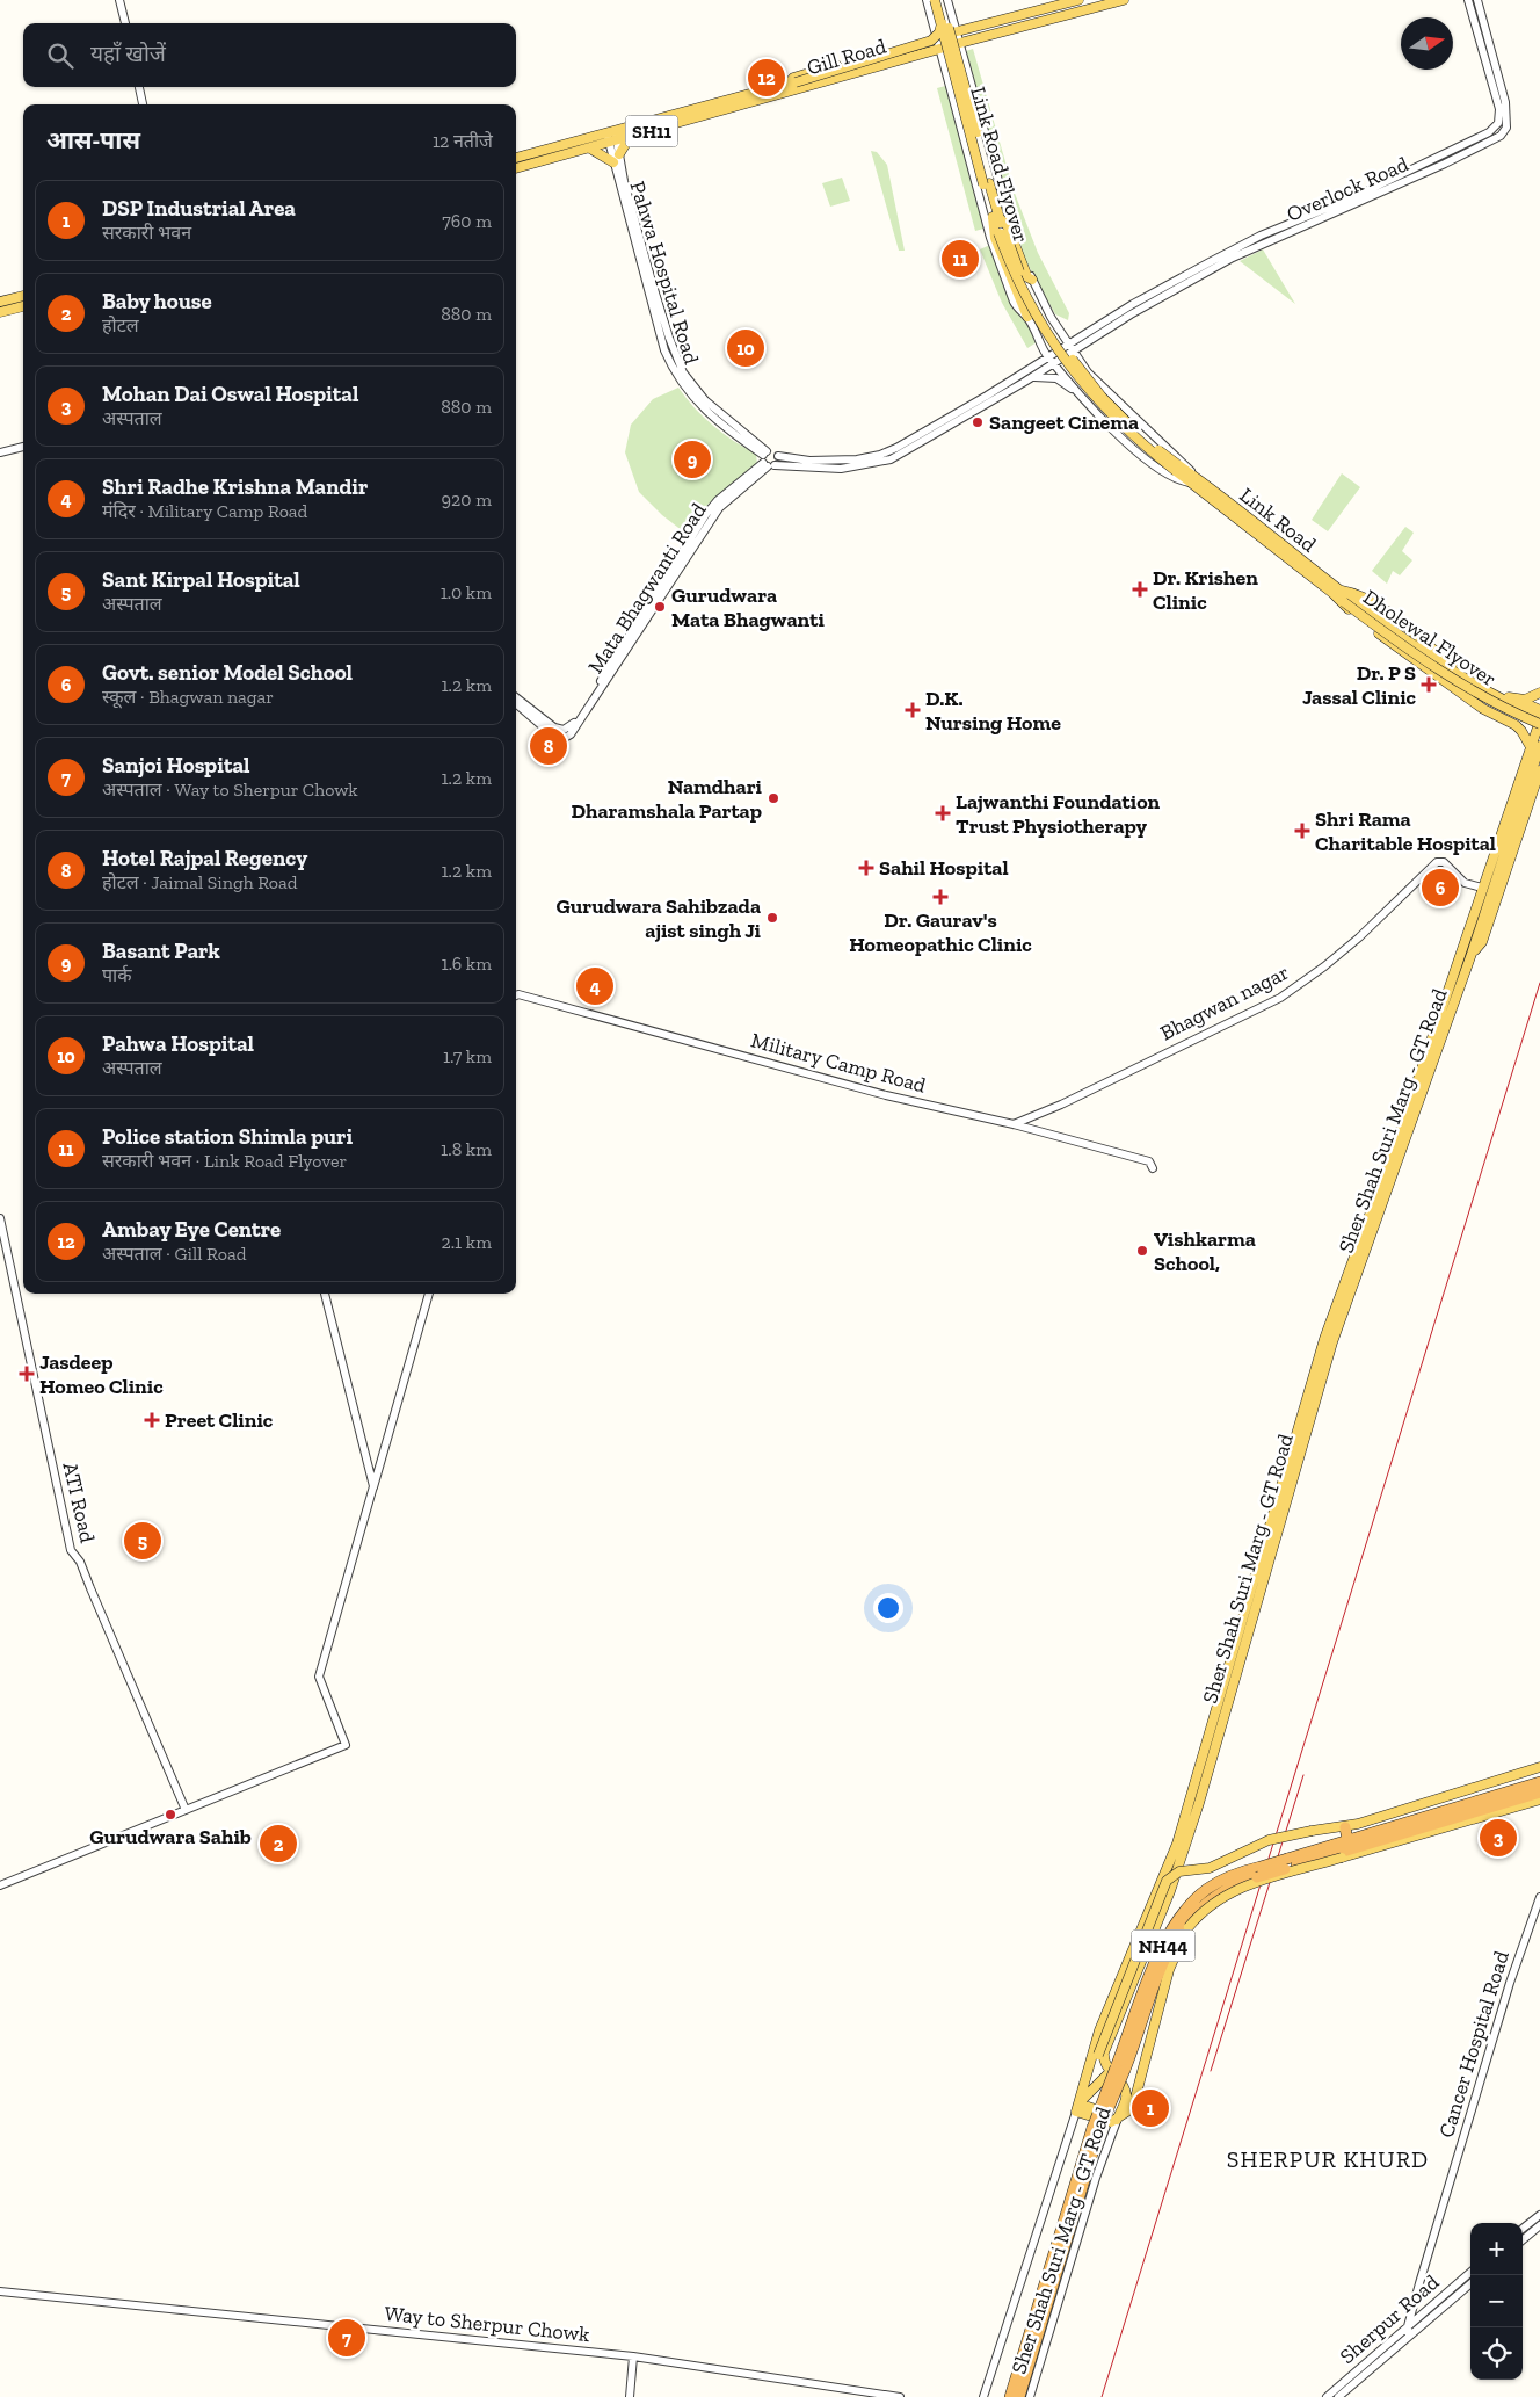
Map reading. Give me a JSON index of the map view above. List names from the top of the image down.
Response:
{
  "streets": {
    "highway": ["NH44"],
    "main road": [
      "Gill Road",
      "SH11",
      "Link Road Flyover",
      "Link Road",
      "Dholewal Flyover",
      "Sher Shah Suri Marg - GT Road"
    ],
    "street": [
      "Overlock Road",
      "Pahwa Hospital Road",
      "Mata Bhagwanti Road",
      "Bhagwan nagar",
      "Military Camp Road",
      "ATI Road",
      "Cancer Hospital Road",
      "Sherpur Road",
      "Way to Sherpur Chowk"
    ]
  },
  "crossings": [
    ["Gill Road", "Pahwa Hospital Road"],
    ["Link Road Flyover", "Link Road"],
    ["Pahwa Hospital Road", "Mata Bhagwanti Road"],
    ["Link Road", "Dholewal Flyover"],
    ["Dholewal Flyover", "Sher Shah Suri Marg - GT Road"],
    ["Bhagwan nagar", "Military Camp Road"],
    ["Bhagwan nagar", "Sher Shah Suri Marg - GT Road"],
    ["Sher Shah Suri Marg - GT Road", "NH44"],
    ["Cancer Hospital Road", "Sherpur Road"]
  ],
  "districts": ["SHERPUR KHURD"],
  "places": {
    "other": [
      "Sangeet Cinema",
      "Gurudwara Mata Bhagwanti",
      "Namdhari Dharamshala Partap",
      "Gurudwara Sahibzada ajist singh Ji",
      "Vishkarma School,",
      "Gurudwara Sahib"
    ],
    "health": [
      "Dr. Krishen Clinic",
      "Dr. P S Jassal Clinic",
      "D.K. Nursing Home",
      "Lajwanthi Foundation Trust Physiotherapy",
      "Shri Rama Charitable Hospital",
      "Sahil Hospital",
      "Dr. Gaurav's Homeopathic Clinic",
      "Jasdeep Homeo Clinic",
      "Preet Clinic"
    ]
  },
  "north": "right",
  "page": {
    "search": "यहाँ खोजें",
    "pins": [
      "12",
      "11",
      "10",
      "9",
      "8",
      "6",
      "4",
      "5",
      "3",
      "2",
      "1",
      "7"
    ],
    "heading": ["आस-पास", "12 नतीजे"],
    "list": [
      {
        "mark": "1",
        "name": "DSP Industrial Area",
        "note": "सरकारी भवन",
        "value": "760 m"
      },
      {
        "mark": "2",
        "name": "Baby house",
        "note": "होटल",
        "value": "880 m"
      },
      {
        "mark": "3",
        "name": "Mohan Dai Oswal Hospital",
        "note": "अस्पताल",
        "value": "880 m"
      },
      {
        "mark": "4",
        "name": "Shri Radhe Krishna Mandir",
        "note": "मंदिर · Military Camp Road",
        "value": "920 m"
      },
      {
        "mark": "5",
        "name": "Sant Kirpal Hospital",
        "note": "अस्पताल",
        "value": "1.0 km"
      },
      {
        "mark": "6",
        "name": "Govt. senior Model School",
        "note": "स्कूल · Bhagwan nagar",
        "value": "1.2 km"
      },
      {
        "mark": "7",
        "name": "Sanjoi Hospital",
        "note": "अस्पताल · Way to Sherpur Chowk",
        "value": "1.2 km"
      },
      {
        "mark": "8",
        "name": "Hotel Rajpal Regency",
        "note": "होटल · Jaimal Singh Road",
        "value": "1.2 km"
      },
      {
        "mark": "9",
        "name": "Basant Park",
        "note": "पार्क",
        "value": "1.6 km"
      },
      {
        "mark": "10",
        "name": "Pahwa Hospital",
        "note": "अस्पताल",
        "value": "1.7 km"
      },
      {
        "mark": "11",
        "name": "Police station Shimla puri",
        "note": "सरकारी भवन · Link Road Flyover",
        "value": "1.8 km"
      },
      {
        "mark": "12",
        "name": "Ambay Eye Centre",
        "note": "अस्पताल · Gill Road",
        "value": "2.1 km"
      }
    ],
    "map_buttons": ["+", "−"]
  }
}
